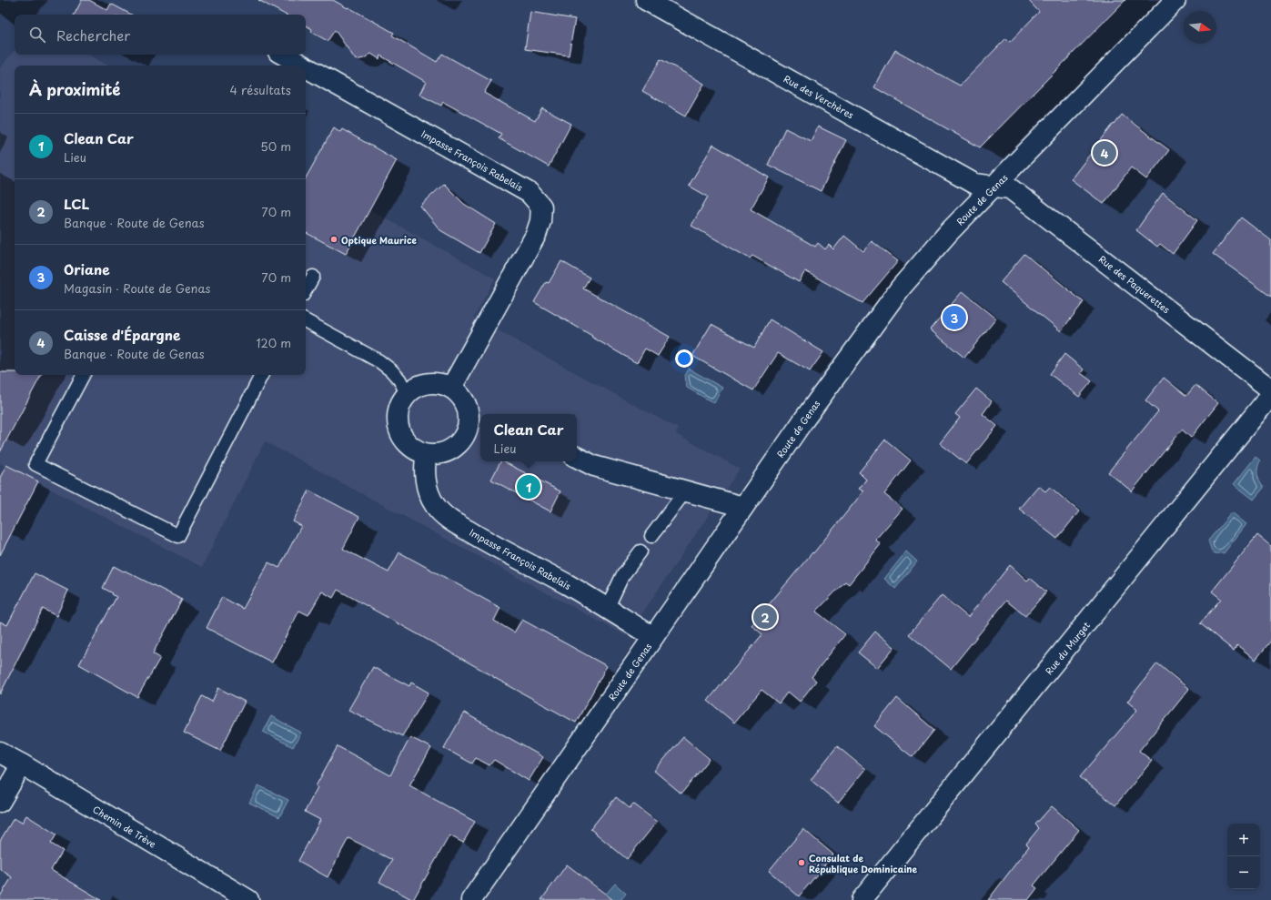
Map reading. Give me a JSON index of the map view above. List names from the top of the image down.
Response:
{
  "streets": {
    "street": [
      "Rue des Verchères",
      "Impasse François Rabelais",
      "Route de Genas",
      "Rue des Paquerettes",
      "Rue du Murget",
      "Chemin de Trève"
    ]
  },
  "crossings": [
    ["Rue des Verchères", "Route de Genas"],
    ["Rue des Verchères", "Rue des Paquerettes"],
    ["Impasse François Rabelais", "Route de Genas"],
    ["Route de Genas", "Rue des Paquerettes"]
  ],
  "places": ["Optique Maurice", "Consulat de République Dominicaine"],
  "north": "right",
  "page": {
    "search": "Rechercher",
    "heading": ["À proximité", "4 résultats"],
    "list": [
      {
        "mark": "1",
        "name": "Clean Car",
        "note": "Lieu",
        "value": "50 m"
      },
      {
        "mark": "2",
        "name": "LCL",
        "note": "Banque · Route de Genas",
        "value": "70 m"
      },
      {
        "mark": "3",
        "name": "Oriane",
        "note": "Magasin · Route de Genas",
        "value": "70 m"
      },
      {
        "mark": "4",
        "name": "Caisse d'Épargne",
        "note": "Banque · Route de Genas",
        "value": "120 m"
      }
    ],
    "pins": [
      "4",
      "3",
      "1",
      "2"
    ],
    "popup": ["Clean Car", "Lieu"],
    "map_buttons": ["+", "−"]
  }
}
